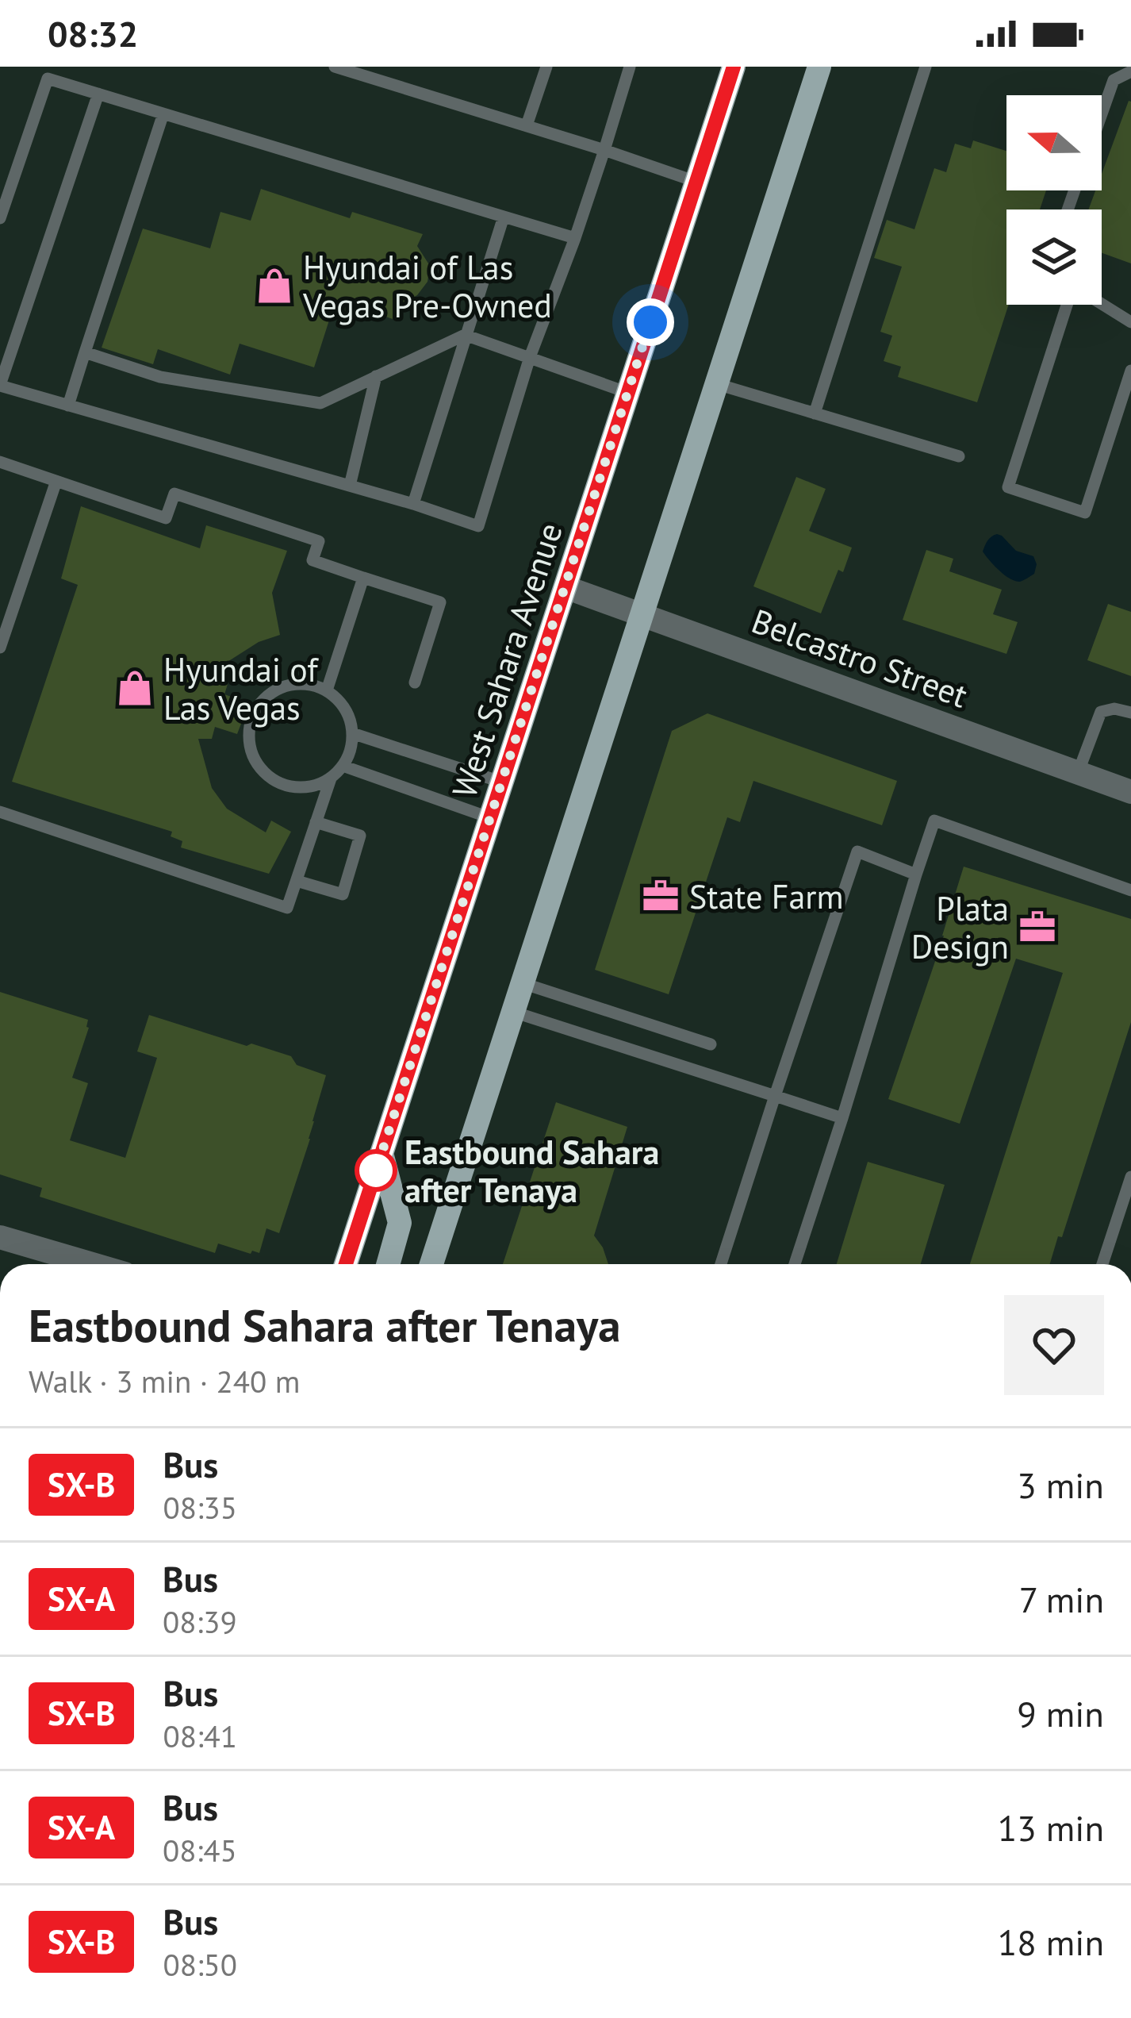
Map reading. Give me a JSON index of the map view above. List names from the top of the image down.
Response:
{
  "streets": {
    "main road": ["West Sahara Avenue"],
    "street": ["Belcastro Street"]
  },
  "crossings": [
    ["Belcastro Street", "West Sahara Avenue"]
  ],
  "places": {
    "shop": ["Hyundai of Las Vegas Pre-Owned", "Hyundai of Las Vegas"],
    "office": ["State Farm", "Plata Design"],
    "other": ["Eastbound Sahara after Tenaya"]
  },
  "lines": ["bus line SX-B"],
  "north": "left",
  "page": {
    "status": "08:32",
    "heading": ["Eastbound Sahara after Tenaya", "Walk · 3 min · 240 m"],
    "list": [
      {
        "mark": "SX-B",
        "name": "Bus",
        "note": "08:35",
        "value": "3 min"
      },
      {
        "mark": "SX-A",
        "name": "Bus",
        "note": "08:39",
        "value": "7 min"
      },
      {
        "mark": "SX-B",
        "name": "Bus",
        "note": "08:41",
        "value": "9 min"
      },
      {
        "mark": "SX-A",
        "name": "Bus",
        "note": "08:45",
        "value": "13 min"
      },
      {
        "mark": "SX-B",
        "name": "Bus",
        "note": "08:50",
        "value": "18 min"
      }
    ]
  }
}
